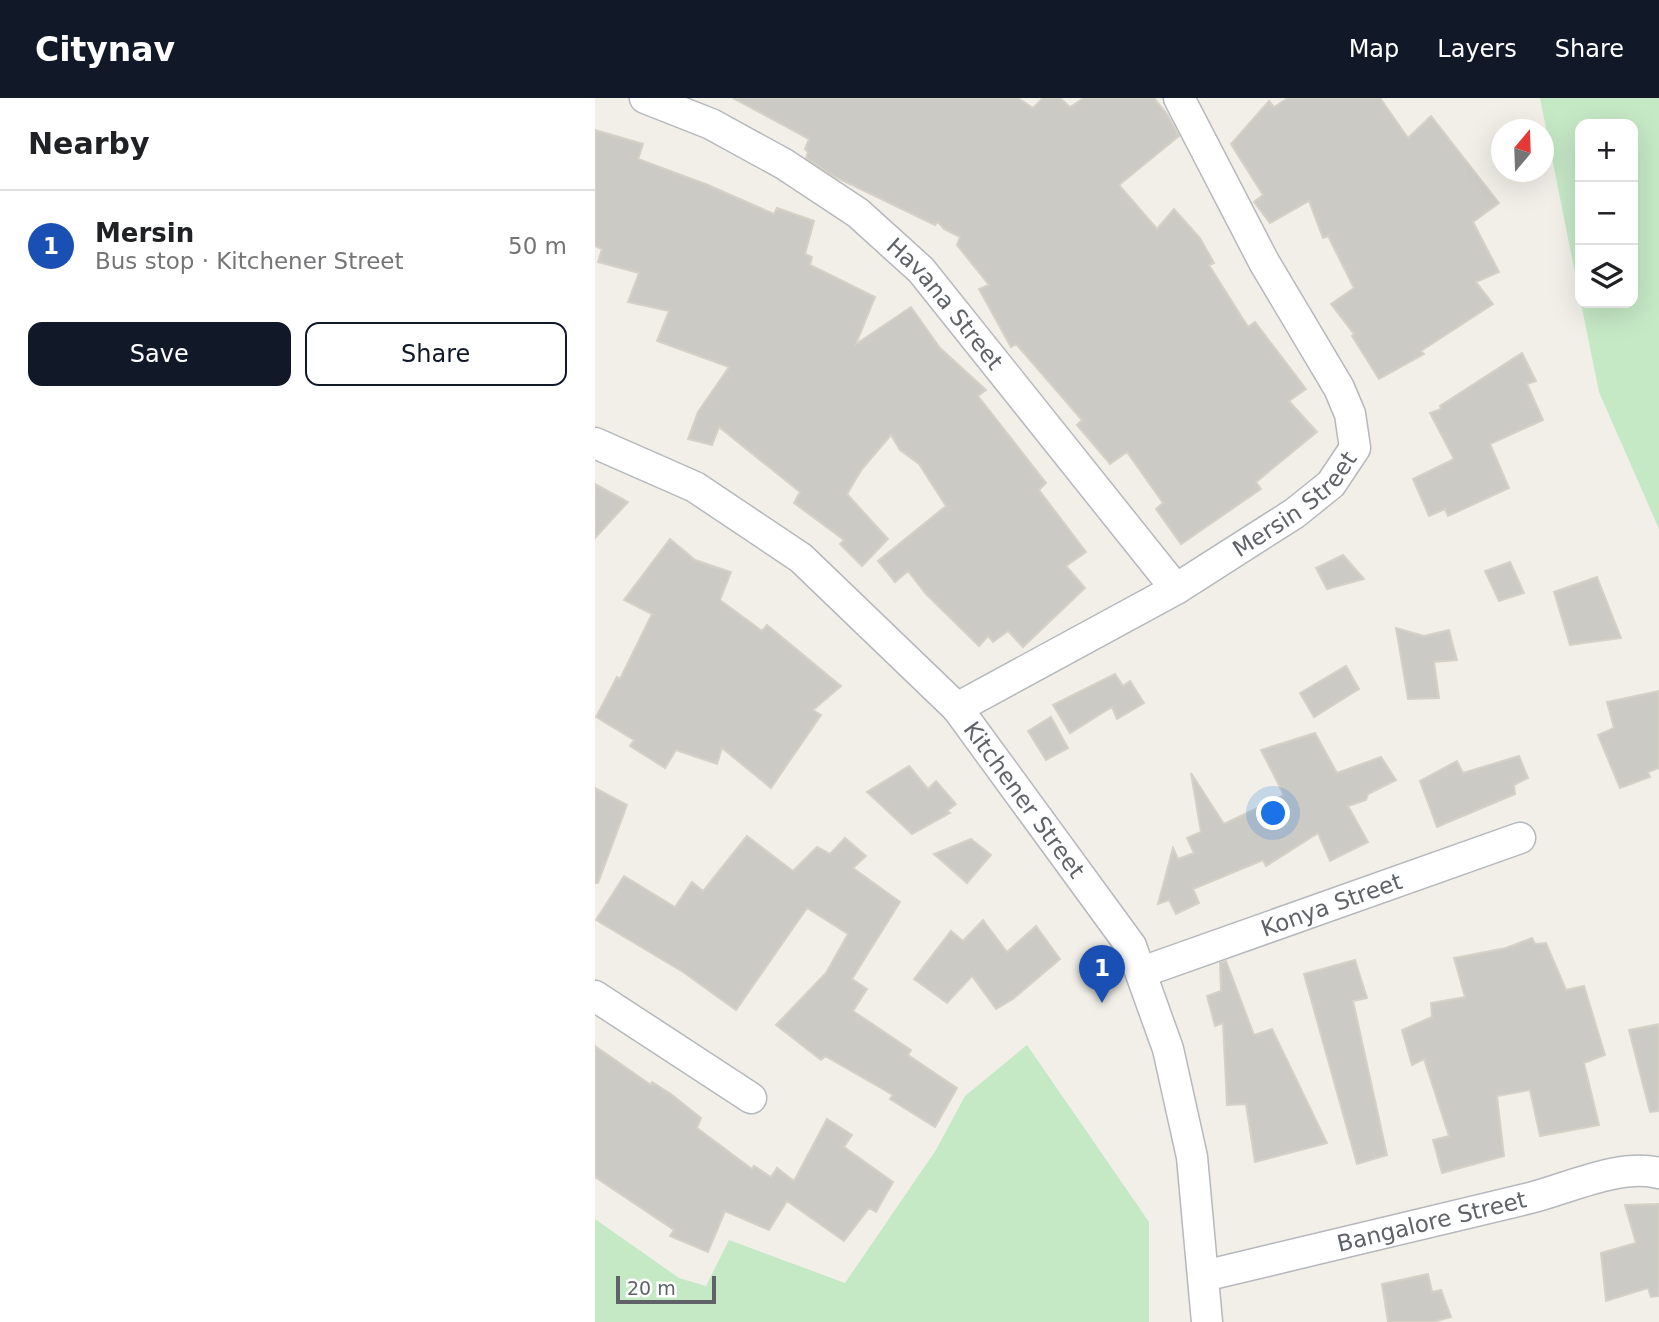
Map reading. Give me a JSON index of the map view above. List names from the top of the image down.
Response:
{
  "streets": {
    "street": [
      "Havana Street",
      "Mersin Street",
      "Kitchener Street",
      "Konya Street",
      "Bangalore Street"
    ]
  },
  "crossings": [
    ["Havana Street", "Mersin Street"],
    ["Mersin Street", "Kitchener Street"],
    ["Kitchener Street", "Konya Street"],
    ["Kitchener Street", "Bangalore Street"]
  ],
  "scale_bar": "20 m",
  "north": "top",
  "page": {
    "header": "Citynav",
    "nav": ["Map", "Layers", "Share"],
    "heading": "Nearby",
    "map_buttons": ["+", "−"],
    "list": [
      {
        "mark": "1",
        "name": "Mersin",
        "note": "Bus stop · Kitchener Street",
        "value": "50 m"
      }
    ],
    "buttons": ["Save", "Share"],
    "pins": "1",
    "scale": "20 m"
  }
}
